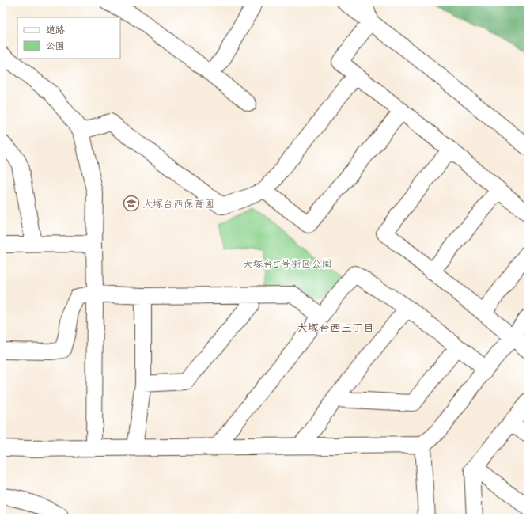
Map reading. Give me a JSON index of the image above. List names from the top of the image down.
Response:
{
  "districts": ["大塚台西三丁目"],
  "parks": ["大塚台5号街区公園"],
  "places": {
    "school or university": ["大塚台西保育園"]
  },
  "legend": ["道路", "公園"]
}
